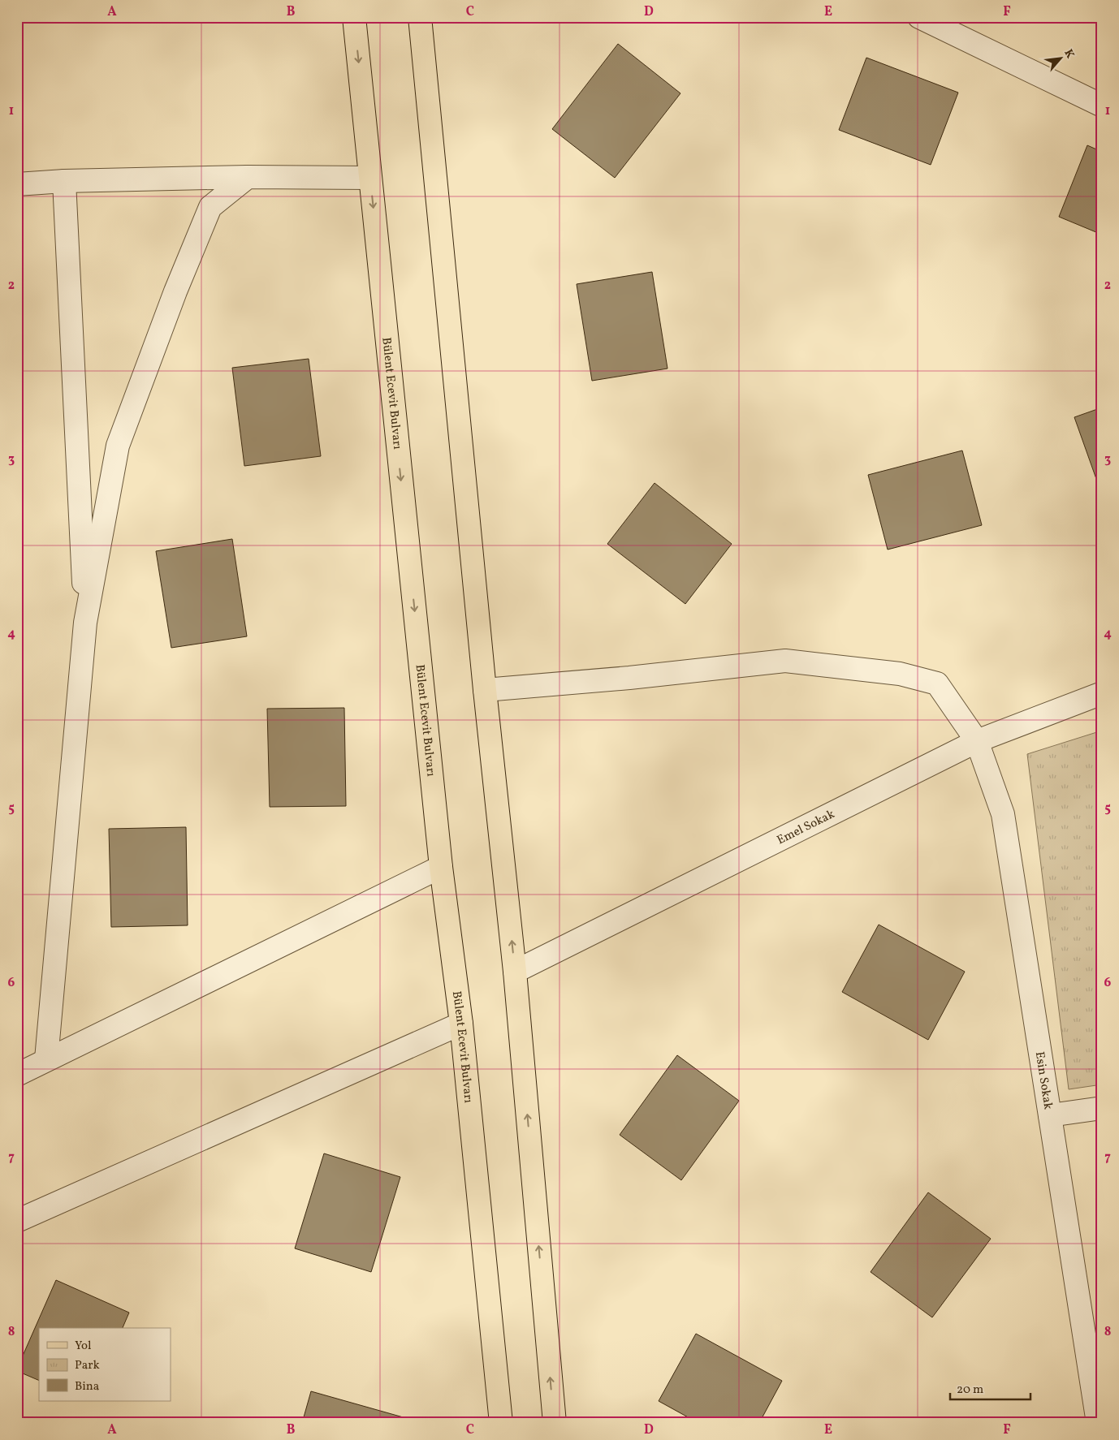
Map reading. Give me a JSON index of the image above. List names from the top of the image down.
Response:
{
  "streets": {
    "main road": ["Bülent Ecevit Bulvarı"],
    "street": ["Emel Sokak", "Esin Sokak"]
  },
  "crossings": [
    ["Emel Sokak", "Esin Sokak"]
  ],
  "legend": ["Yol", "Park", "Bina"],
  "scale_bar": "20 m",
  "north": "top right",
  "grid": {
    "columns": [
      "A",
      "B",
      "C",
      "D",
      "E",
      "F"
    ],
    "rows": [
      "1",
      "2",
      "3",
      "4",
      "5",
      "6",
      "7",
      "8"
    ]
  }
}
